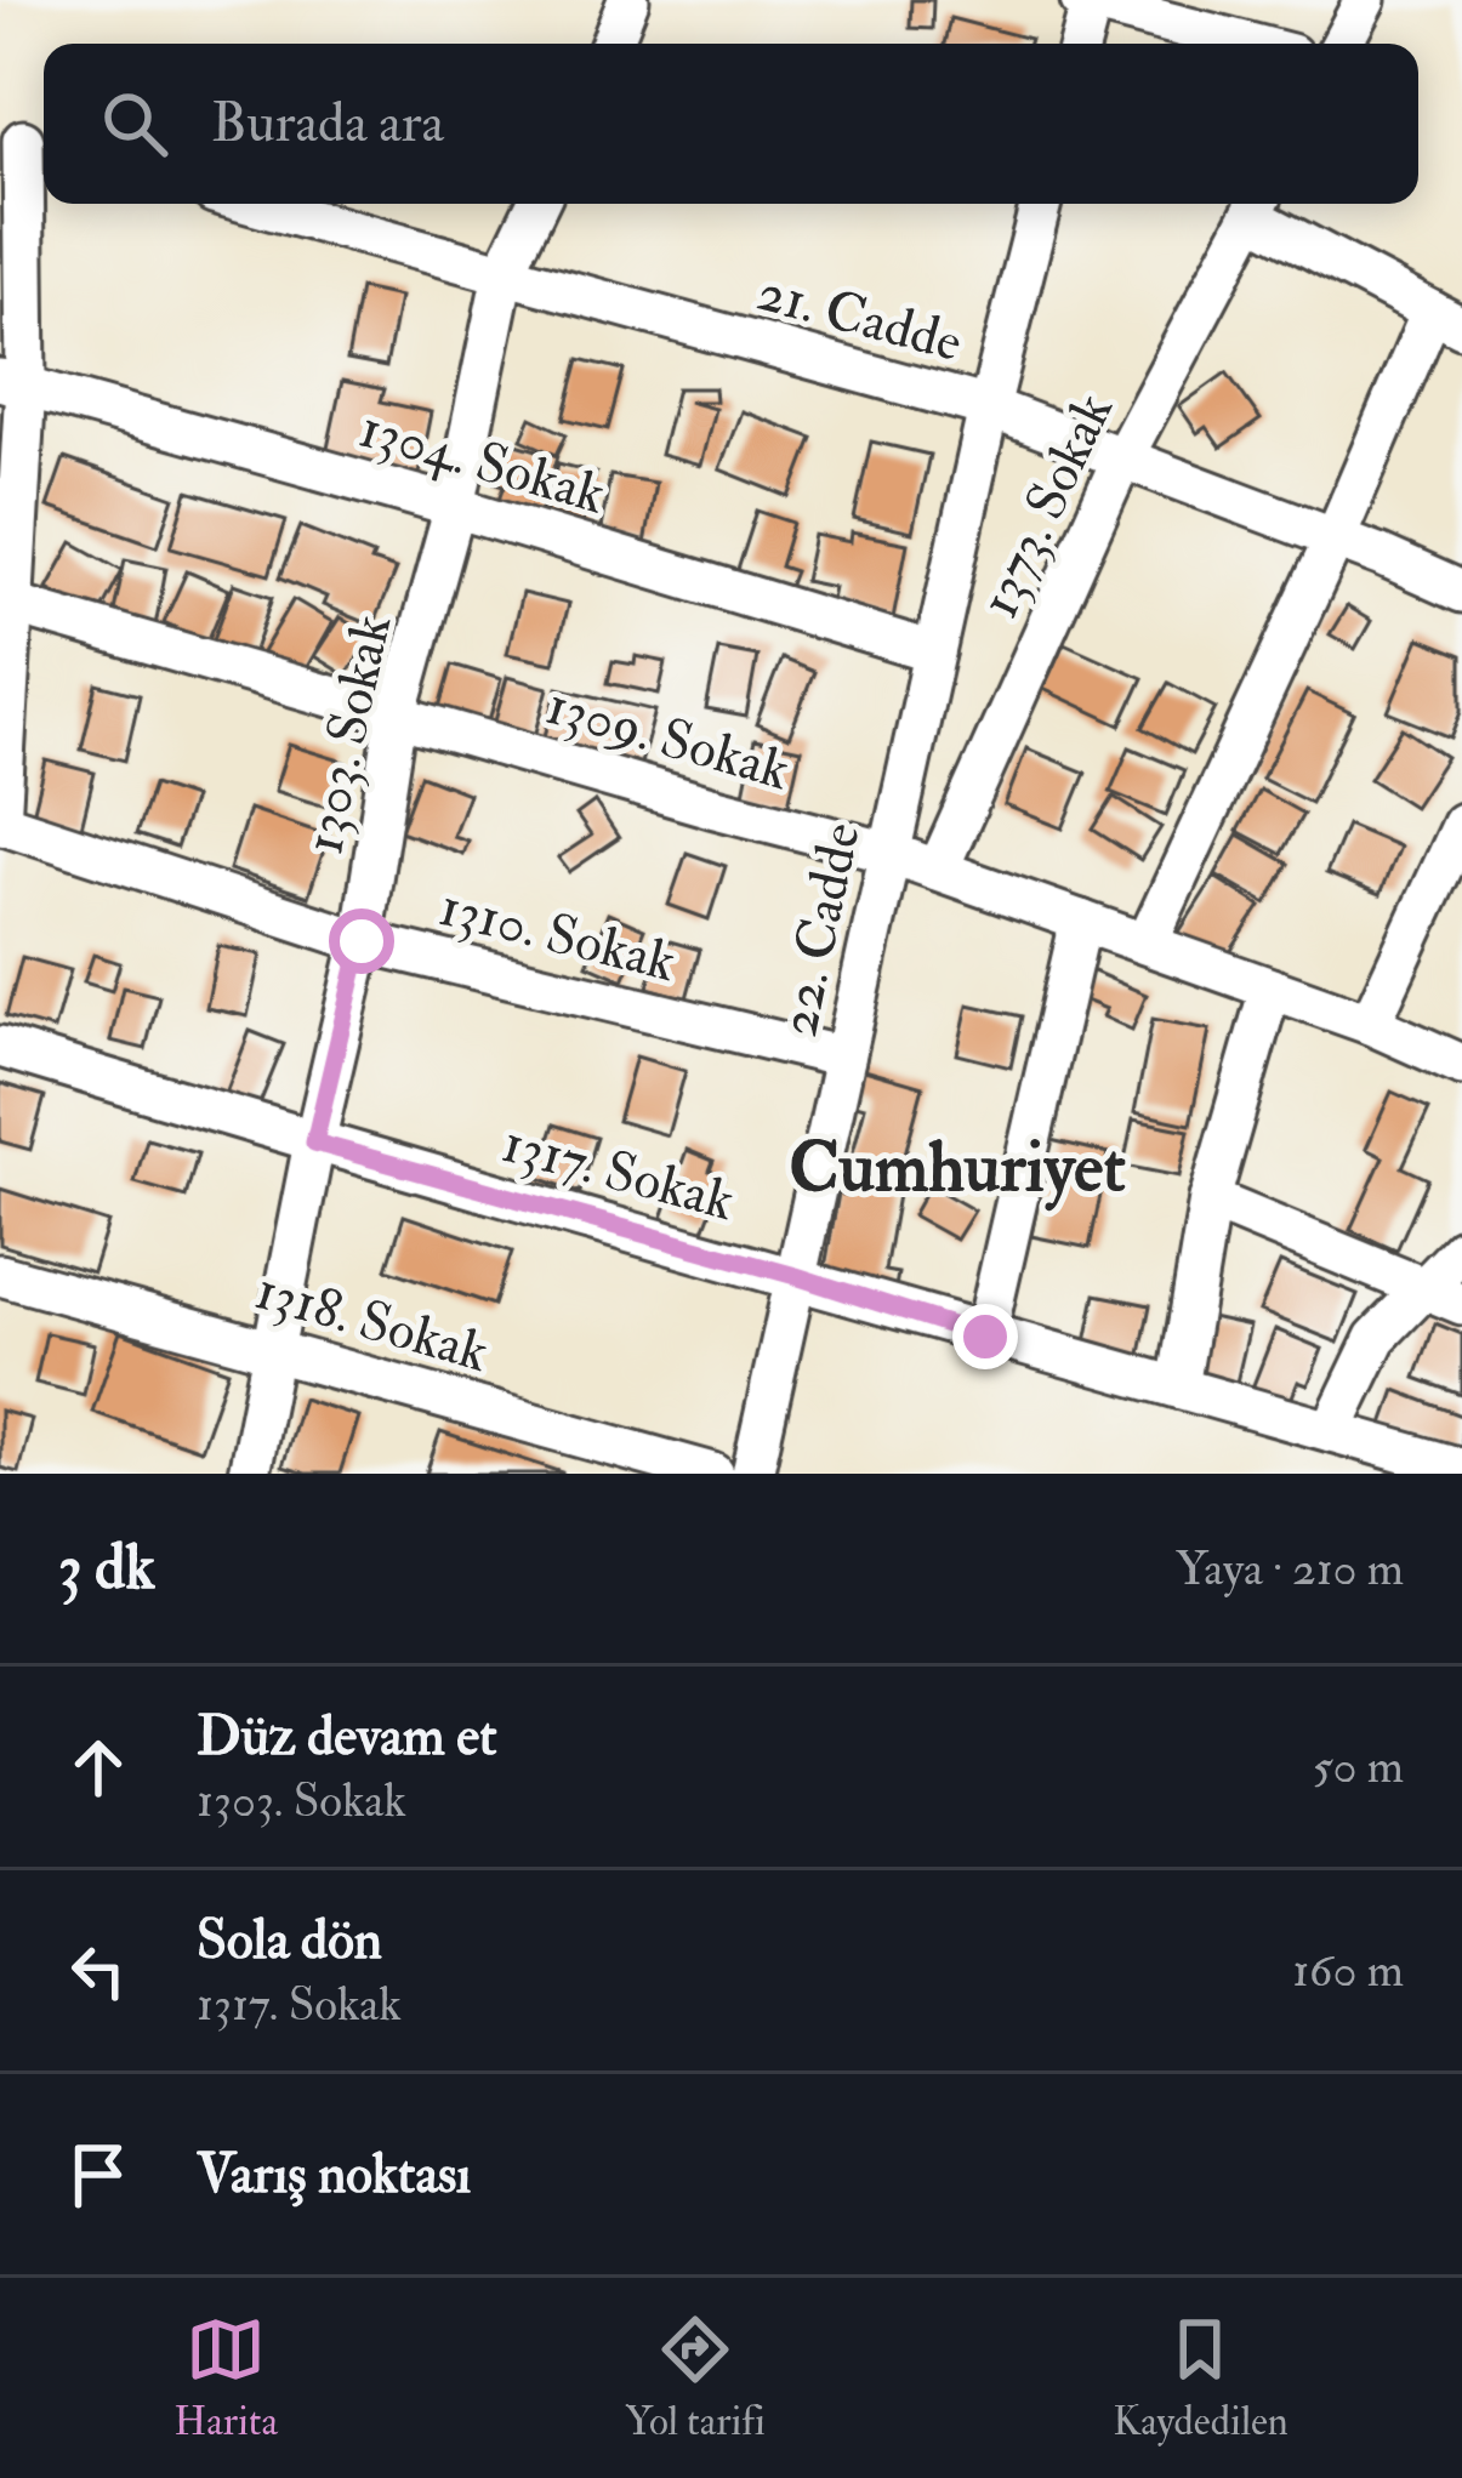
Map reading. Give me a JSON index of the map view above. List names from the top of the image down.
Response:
{
  "streets": {
    "street": [
      "21. Cadde",
      "1304. Sokak",
      "1373. Sokak",
      "1303. Sokak",
      "1309. Sokak",
      "22. Cadde",
      "1310. Sokak",
      "1317. Sokak",
      "1318. Sokak"
    ]
  },
  "crossings": [
    ["21. Cadde", "1373. Sokak"],
    ["21. Cadde", "1303. Sokak"],
    ["21. Cadde", "22. Cadde"],
    ["1304. Sokak", "1303. Sokak"],
    ["1304. Sokak", "22. Cadde"],
    ["1373. Sokak", "1309. Sokak"],
    ["1303. Sokak", "1309. Sokak"],
    ["1303. Sokak", "1310. Sokak"],
    ["1303. Sokak", "1317. Sokak"],
    ["1303. Sokak", "1318. Sokak"],
    ["1309. Sokak", "22. Cadde"],
    ["22. Cadde", "1310. Sokak"],
    ["22. Cadde", "1317. Sokak"]
  ],
  "districts": ["Cumhuriyet"],
  "page": {
    "search": "Burada ara",
    "heading": ["3 dk", "Yaya · 210 m"],
    "list": [
      ["Düz devam et", "1303. Sokak", "50 m"],
      ["Sola dön", "1317. Sokak", "160 m"],
      "Varış noktası"
    ],
    "nav": ["Harita", "Yol tarifi", "Kaydedilen"]
  }
}
